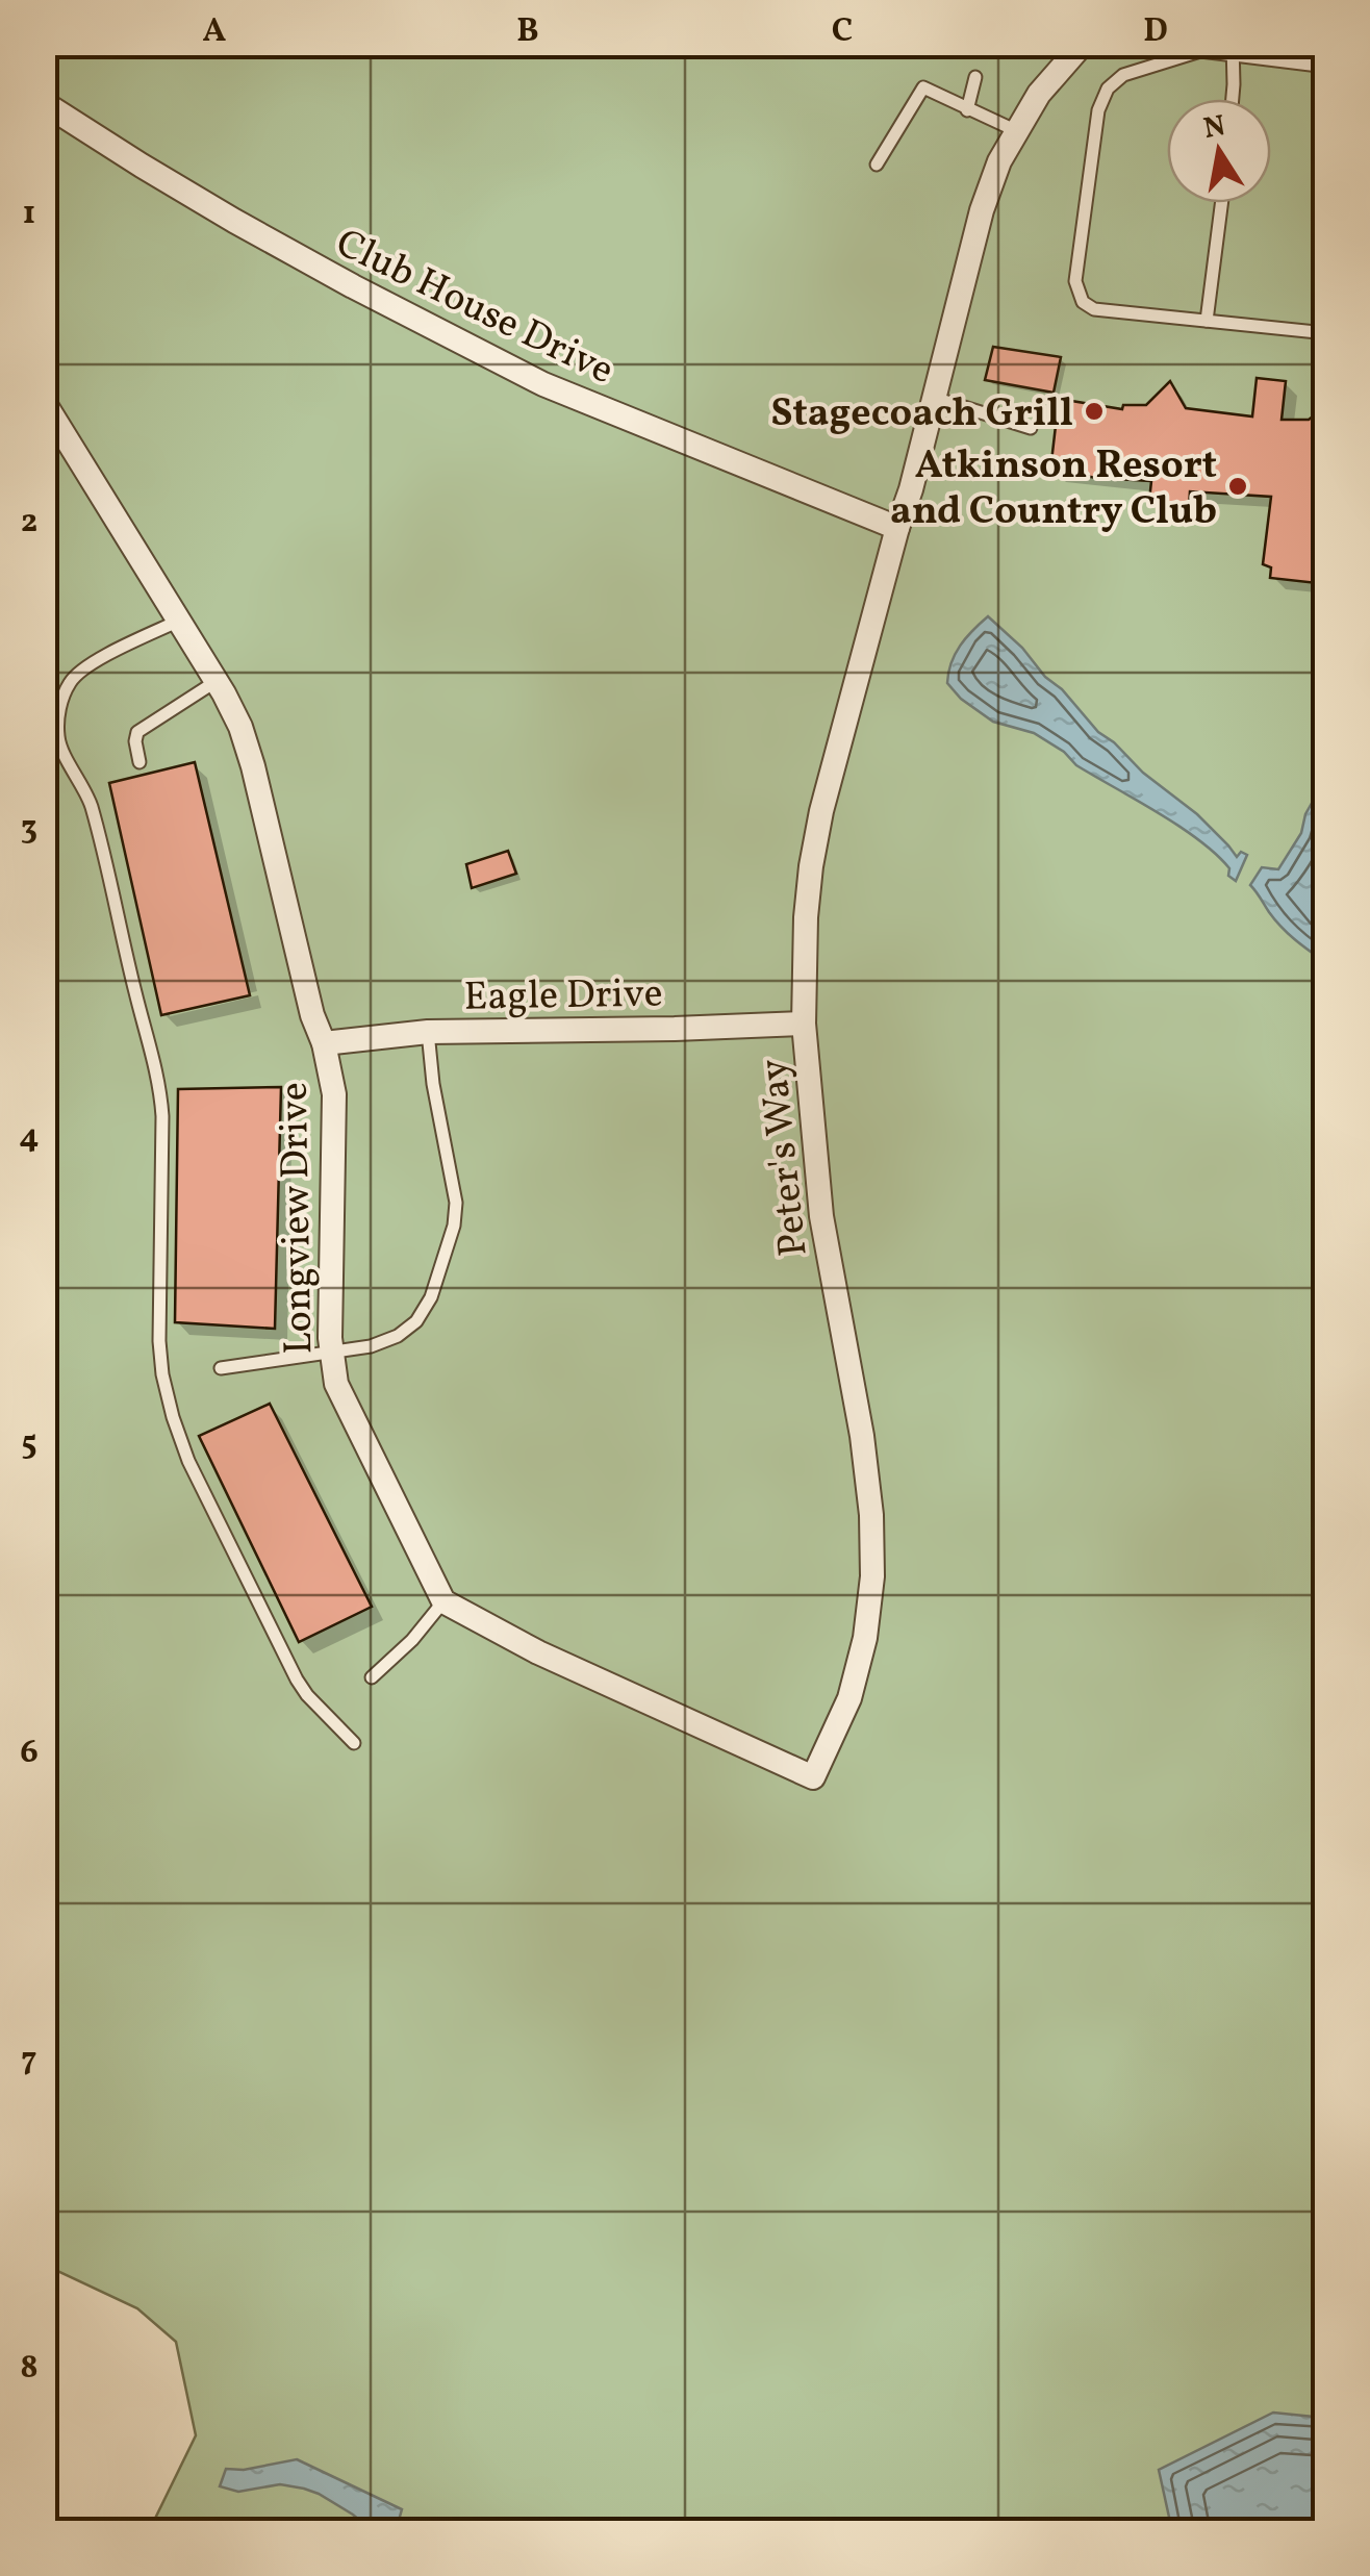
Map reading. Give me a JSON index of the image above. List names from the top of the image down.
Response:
{
  "streets": {
    "street": [
      "Club House Drive",
      "Eagle Drive",
      "Peter's Way",
      "Longview Drive"
    ]
  },
  "crossings": [
    ["Club House Drive", "Peter's Way"],
    ["Eagle Drive", "Peter's Way"],
    ["Eagle Drive", "Longview Drive"],
    ["Peter's Way", "Longview Drive"]
  ],
  "places": ["Stagecoach Grill", "Atkinson Resort and Country Club"],
  "north": "top",
  "grid": {
    "columns": [
      "A",
      "B",
      "C",
      "D"
    ],
    "rows": [
      "1",
      "2",
      "3",
      "4",
      "5",
      "6",
      "7",
      "8"
    ]
  }
}
